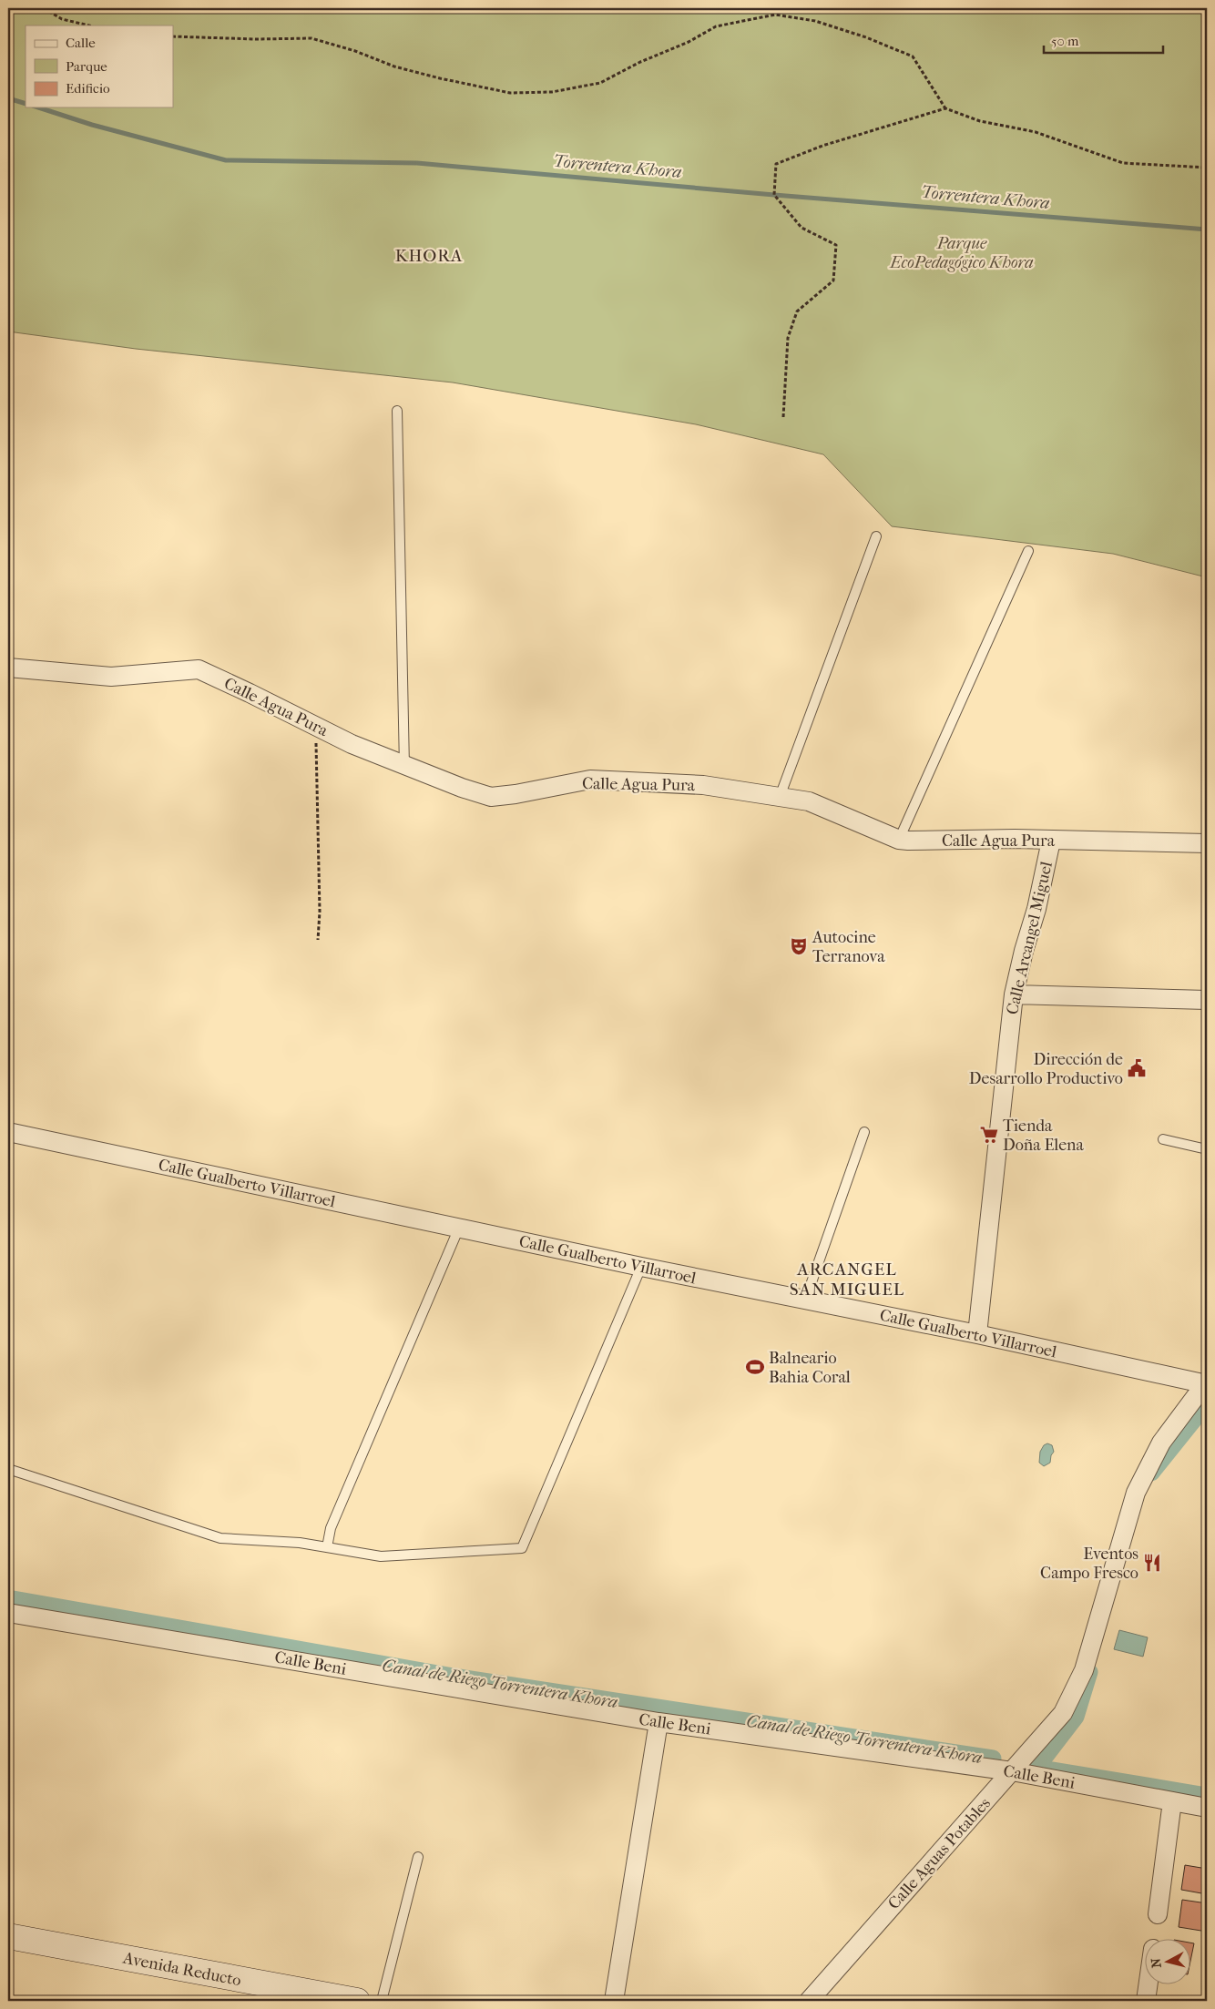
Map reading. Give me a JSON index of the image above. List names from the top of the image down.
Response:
{
  "streets": {
    "main road": ["Avenida Reducto"],
    "street": [
      "Calle Agua Pura",
      "Calle Arcangel Miguel",
      "Calle Gualberto Villarroel",
      "Calle Beni",
      "Calle Aguas Potables"
    ]
  },
  "crossings": [
    ["Calle Agua Pura", "Calle Arcangel Miguel"],
    ["Calle Arcangel Miguel", "Calle Gualberto Villarroel"],
    ["Calle Gualberto Villarroel", "Calle Aguas Potables"],
    ["Calle Beni", "Calle Aguas Potables"]
  ],
  "districts": ["KHORA", "ARCANGEL SAN MIGUEL"],
  "water": ["Torrentera Khora", "Canal de Riego Torrentera Khora"],
  "parks": ["Parque EcoPedagógico Khora"],
  "places": {
    "theatre": ["Autocine Terranova"],
    "public building": ["Dirección de Desarrollo Productivo"],
    "supermarket": ["Tienda Doña Elena"],
    "sports": ["Balneario Bahia Coral"],
    "restaurant": ["Eventos Campo Fresco"]
  },
  "legend": ["Calle", "Parque", "Edificio"],
  "scale_bar": "50 m",
  "north": "left"
}
